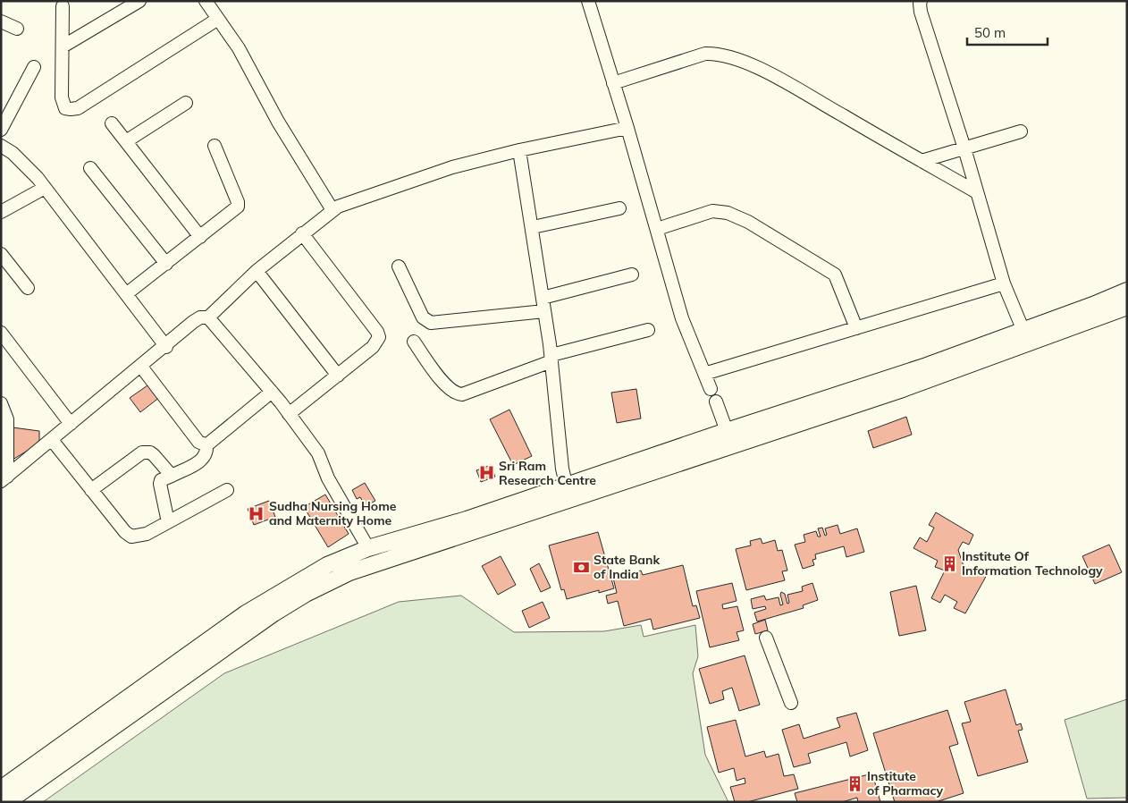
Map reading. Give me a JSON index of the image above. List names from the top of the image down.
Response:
{
  "places": {
    "hospital": ["Sri Ram Research Centre", "Sudha Nursing Home and Maternity Home"],
    "building": ["Institute Of Information Technology", "Institute of Pharmacy"],
    "bank": ["State Bank of India"]
  },
  "scale_bar": "50 m"
}
